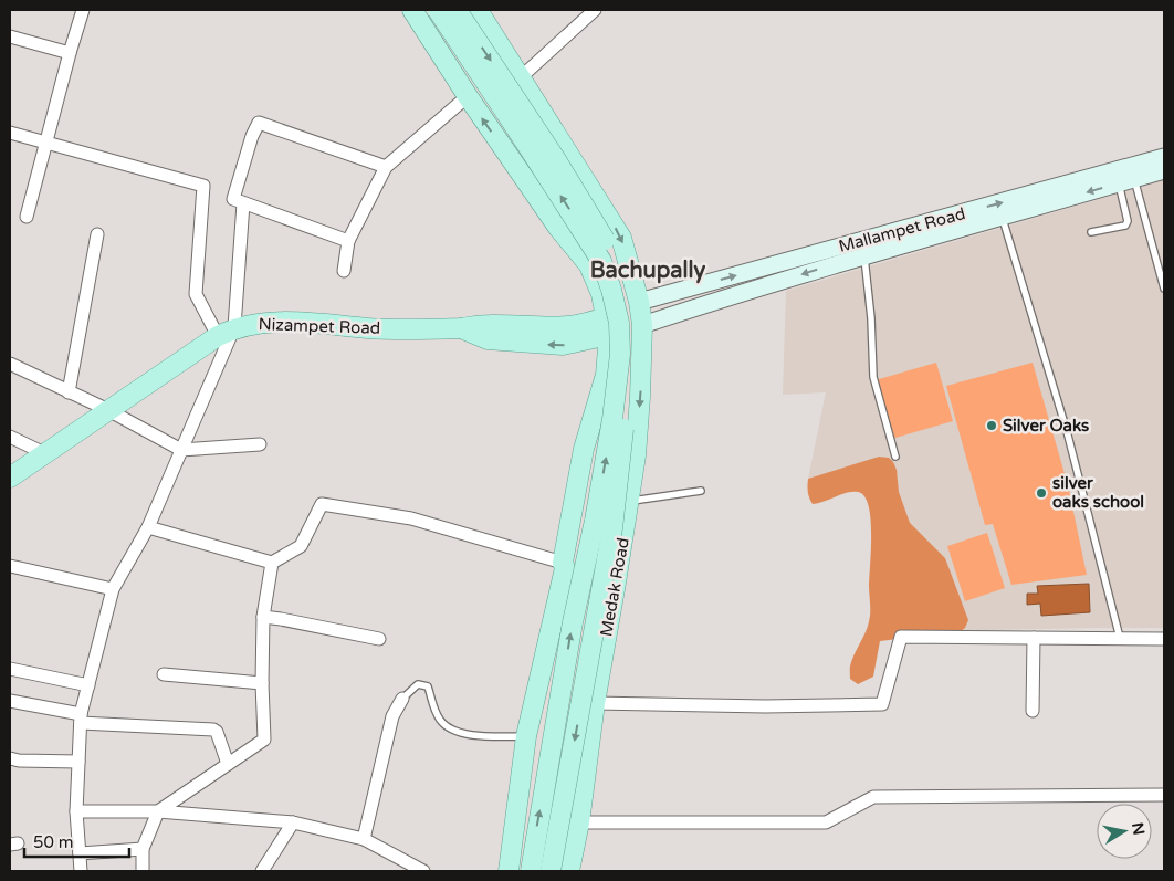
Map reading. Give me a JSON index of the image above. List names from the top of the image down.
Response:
{
  "streets": {
    "main road": ["Mallampet Road", "Nizampet Road", "Medak Road"]
  },
  "crossings": [
    ["Mallampet Road", "Medak Road"]
  ],
  "districts": ["Bachupally"],
  "places": ["Silver Oaks", "silver oaks school"],
  "scale_bar": "50 m",
  "north": "right"
}
